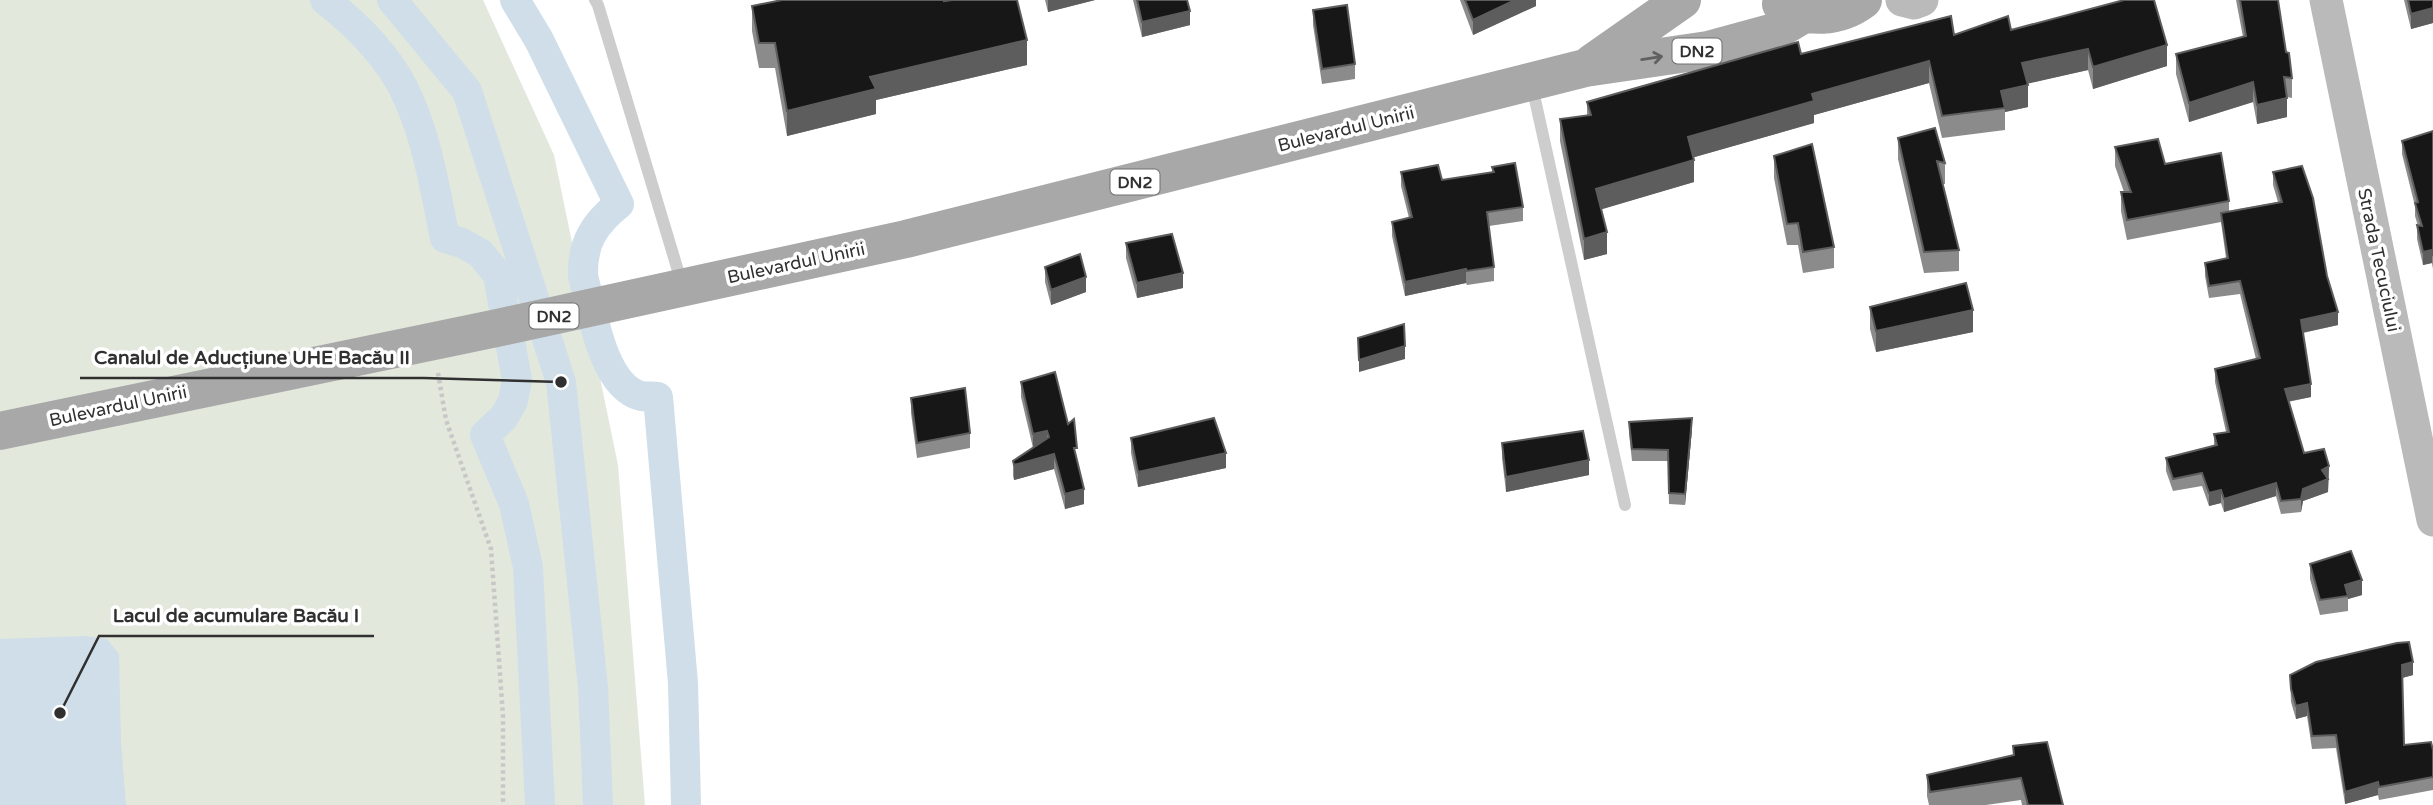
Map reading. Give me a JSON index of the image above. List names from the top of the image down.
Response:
{
  "streets": {
    "main road": ["DN2", "Bulevardul Unirii", "Strada Tecuciului"]
  },
  "crossings": [
    ["DN2", "Bulevardul Unirii"]
  ],
  "places": ["Canalul de Aducțiune UHE Bacău II", "Lacul de acumulare Bacău I"]
}
